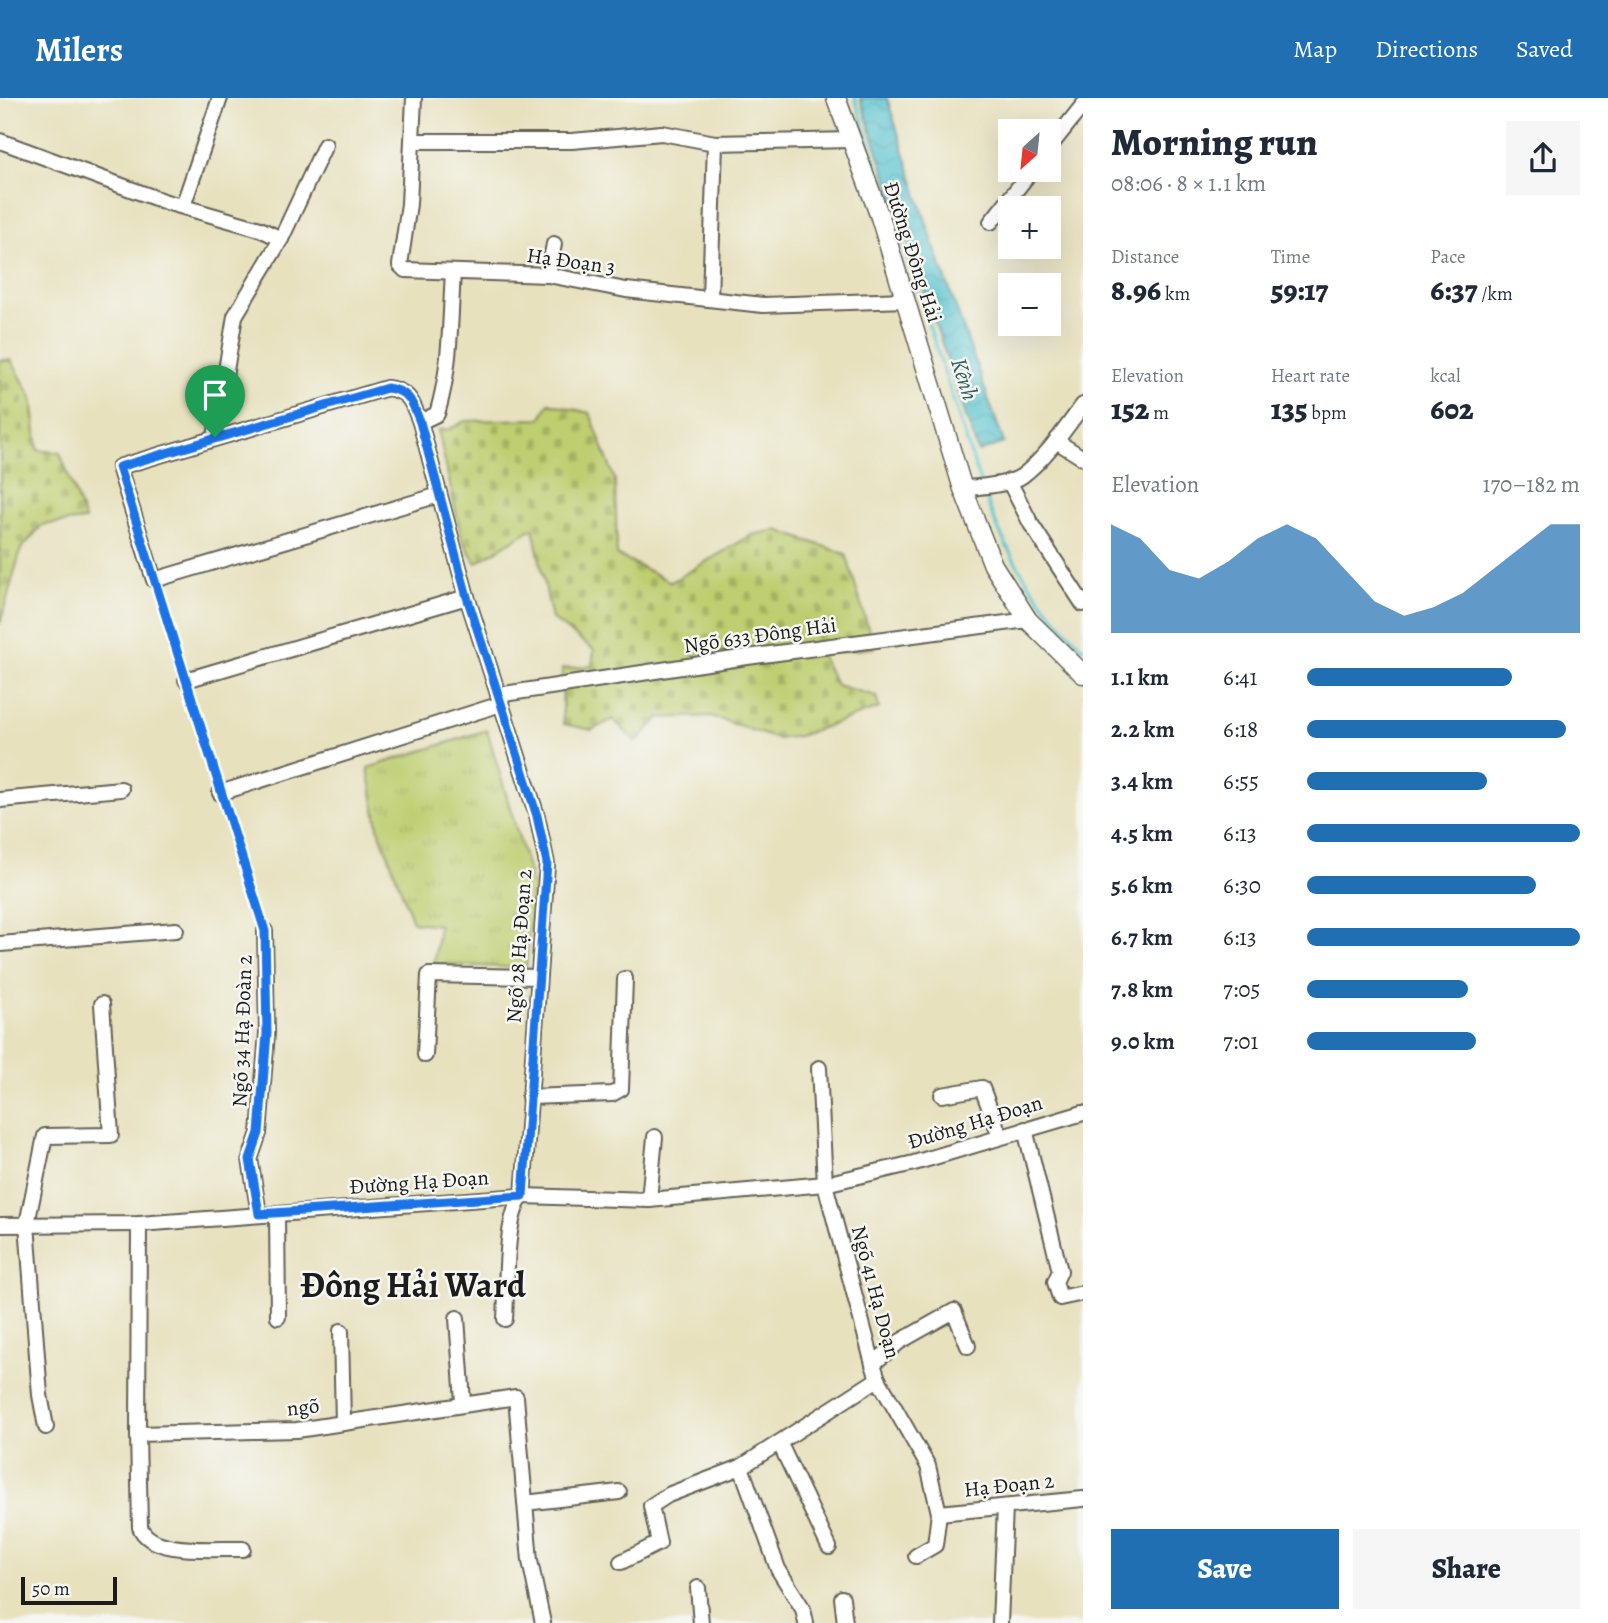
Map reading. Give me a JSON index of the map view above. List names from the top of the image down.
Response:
{
  "streets": {
    "main road": ["Đường Đông Hải"],
    "street": [
      "Hạ Đoạn 3",
      "Ngõ 633 Đông Hải",
      "Ngõ 28 Hạ Đoạn 2",
      "Ngõ 34 Hạ Đoàn 2",
      "Đường Hạ Đoạn",
      "Ngõ 41 Hạ Doạn",
      "ngõ",
      "Hạ Đoạn 2"
    ]
  },
  "crossings": [
    ["Đường Đông Hải", "Hạ Đoạn 3"],
    ["Đường Đông Hải", "Ngõ 633 Đông Hải"],
    ["Ngõ 633 Đông Hải", "Ngõ 28 Hạ Đoạn 2"],
    ["Ngõ 28 Hạ Đoạn 2", "Đường Hạ Đoạn"],
    ["Ngõ 34 Hạ Đoàn 2", "Đường Hạ Đoạn"],
    ["Đường Hạ Đoạn", "Ngõ 41 Hạ Doạn"],
    ["Ngõ 41 Hạ Doạn", "Hạ Đoạn 2"]
  ],
  "districts": ["Đông Hải Ward"],
  "water": ["Kênh"],
  "scale_bar": "50 m",
  "north": "bottom left",
  "page": {
    "header": "Milers",
    "nav": ["Map", "Directions", "Saved"],
    "heading": ["Morning run", "08:06 · 8 × 1.1 km"],
    "map_buttons": ["+", "−"],
    "stats": [
      ["Distance", "8.96 km"],
      ["Time", "59:17"],
      ["Pace", "6:37 /km"],
      ["Elevation", "152 m"],
      ["Heart rate", "135 bpm"],
      ["kcal", "602"]
    ],
    "chart": ["Elevation", "170–182 m"],
    "list": [
      {
        "name": "1.1 km",
        "note": "6:41"
      },
      {
        "name": "2.2 km",
        "note": "6:18"
      },
      {
        "name": "3.4 km",
        "note": "6:55"
      },
      {
        "name": "4.5 km",
        "note": "6:13"
      },
      {
        "name": "5.6 km",
        "note": "6:30"
      },
      {
        "name": "6.7 km",
        "note": "6:13"
      },
      {
        "name": "7.8 km",
        "note": "7:05"
      },
      {
        "name": "9.0 km",
        "note": "7:01"
      }
    ],
    "buttons": ["Save", "Share"],
    "scale": "50 m"
  }
}
